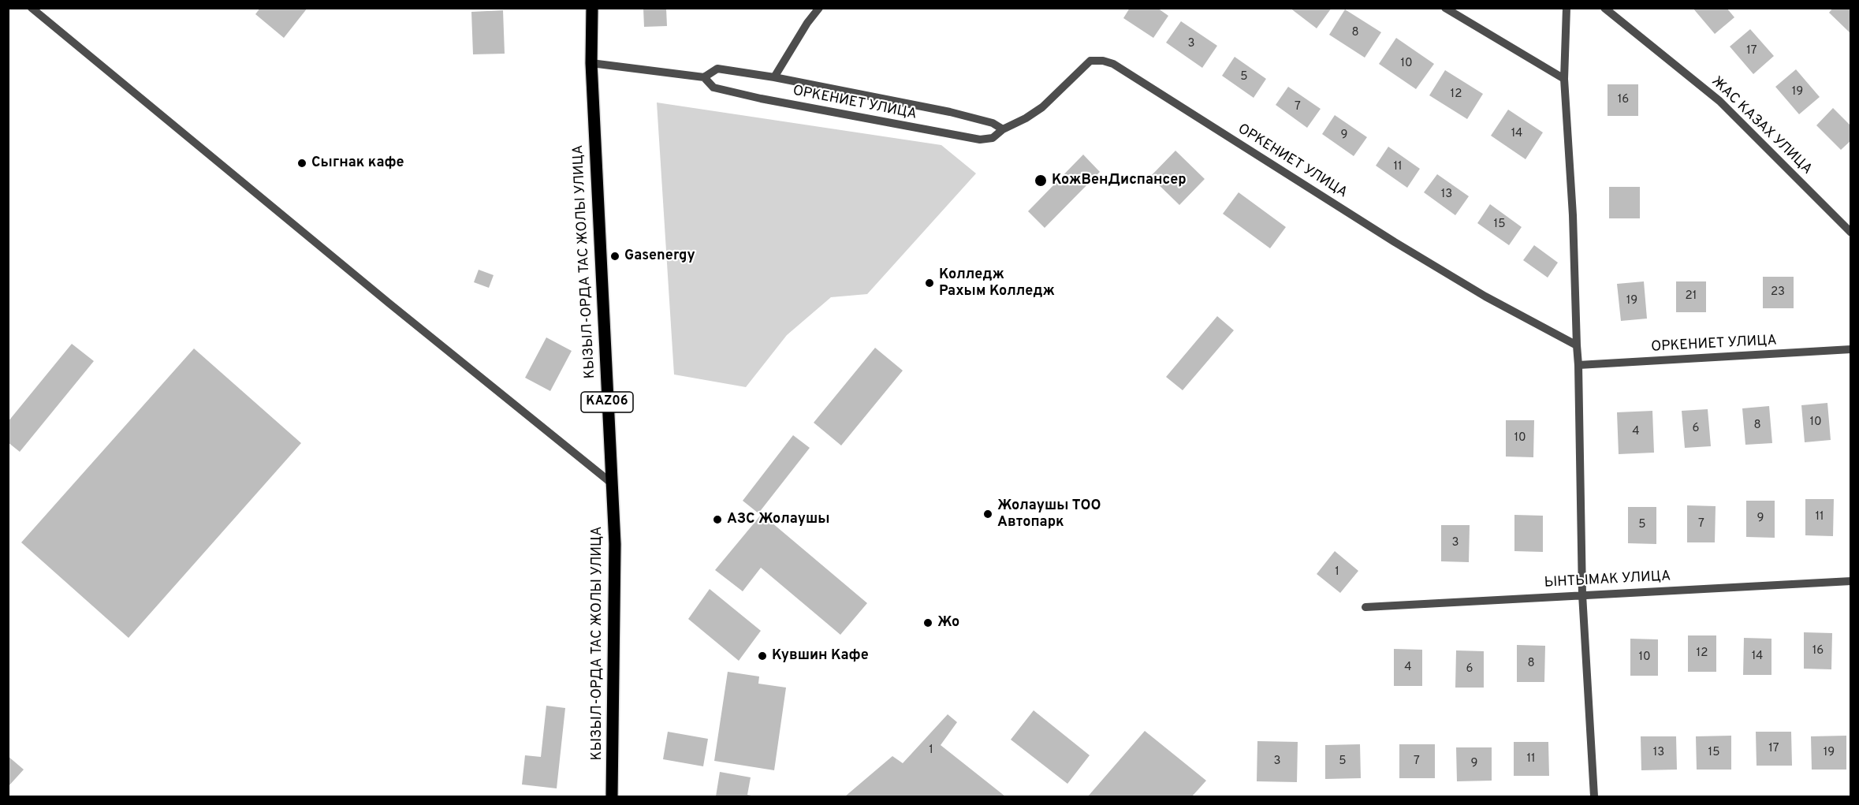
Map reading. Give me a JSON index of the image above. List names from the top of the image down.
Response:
{
  "streets": {
    "main road": ["КЫЗЫЛ-ОРДА ТАС ЖОЛЫ УЛИЦА", "KАZ06"],
    "street": ["ОРКЕНИЕТ УЛИЦА", "ЖАС КАЗАХ УЛИЦА", "ЫНТЫМАК УЛИЦА"]
  },
  "crossings": [
    ["ОРКЕНИЕТ УЛИЦА", "КЫЗЫЛ-ОРДА ТАС ЖОЛЫ УЛИЦА"]
  ],
  "places": [
    "Сыгнак кафе",
    "КожВенДиспансер",
    "Gasenergy",
    "Колледж Рахым Колледж",
    "Жолаушы ТОО Автопарк",
    "АЗС Жолаушы",
    "Жо",
    "Кувшин Кафе"
  ],
  "house_numbers": [
    "8",
    "3",
    "17",
    "10",
    "5",
    "19",
    "12",
    "16",
    "7",
    "14",
    "9",
    "11",
    "13",
    "15",
    "23",
    "21",
    "19",
    "10",
    "8",
    "6",
    "4",
    "10",
    "11",
    "9",
    "7",
    "5",
    "3",
    "1",
    "16",
    "12",
    "14",
    "10",
    "8",
    "4",
    "6",
    "17",
    "1",
    "13",
    "15",
    "19",
    "11",
    "3",
    "5",
    "7",
    "9"
  ]
}
